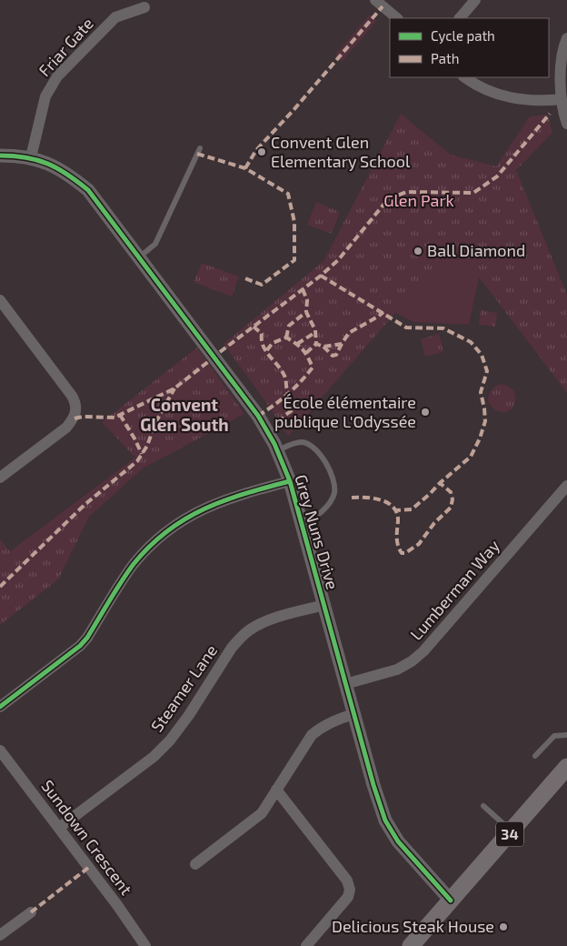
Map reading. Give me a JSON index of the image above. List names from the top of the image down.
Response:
{
  "streets": {
    "main road": ["34"],
    "street": [
      "Friar Gate",
      "Grey Nuns Drive",
      "Lumberman Way",
      "Steamer Lane",
      "Sundown Crescent"
    ]
  },
  "crossings": [
    ["Friar Gate", "Grey Nuns Drive"],
    ["Grey Nuns Drive", "Lumberman Way"],
    ["Grey Nuns Drive", "Steamer Lane"],
    ["Grey Nuns Drive", "34"],
    ["Steamer Lane", "Sundown Crescent"]
  ],
  "districts": ["Convent Glen South"],
  "parks": ["Glen Park"],
  "places": [
    "Convent Glen Elementary School",
    "Ball Diamond",
    "École élémentaire publique L'Odyssée",
    "Delicious Steak House"
  ],
  "legend": ["Cycle path", "Path"]
}
